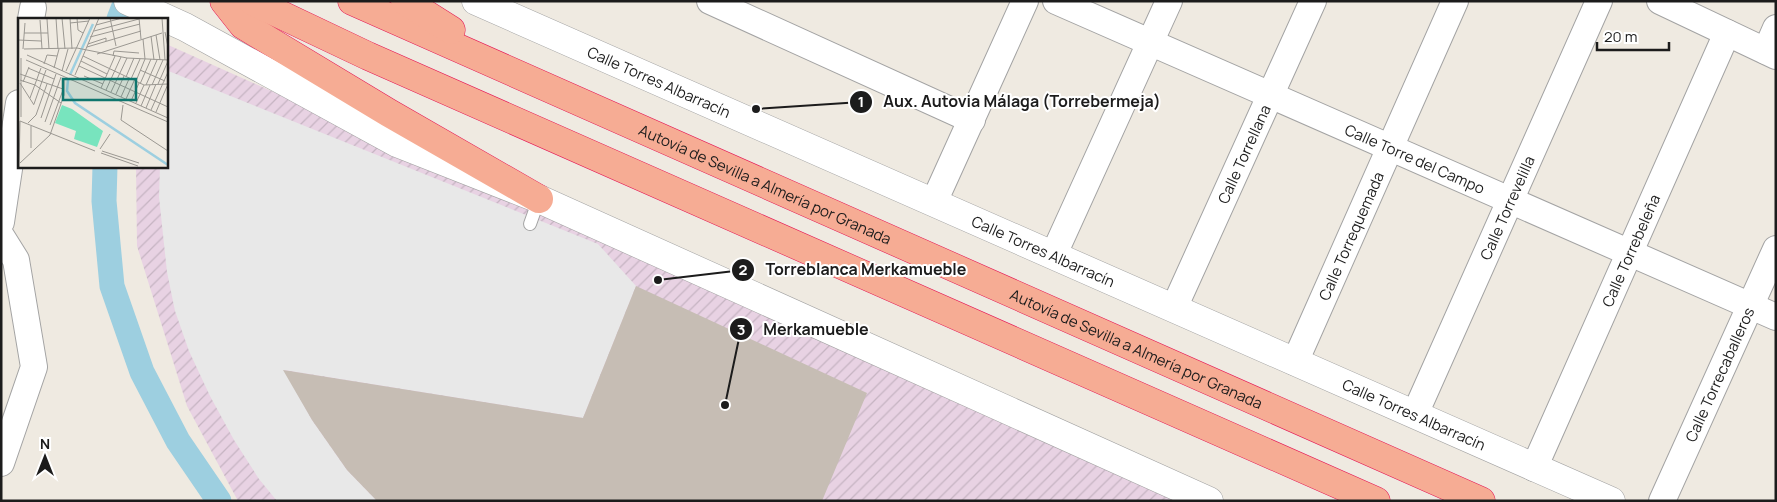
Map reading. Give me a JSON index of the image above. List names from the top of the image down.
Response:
{
  "streets": {
    "highway": ["Autovía de Sevilla a Almería por Granada"],
    "street": [
      "Calle Torres Albarracín",
      "Calle Torrellana",
      "Calle Torre del Campo",
      "Calle Torrevelilla",
      "Calle Torrequemada",
      "Calle Torrebeleña",
      "Calle Torrecaballeros"
    ]
  },
  "crossings": [
    ["Calle Torres Albarracín", "Calle Torrellana"],
    ["Calle Torres Albarracín", "Calle Torrevelilla"],
    ["Calle Torres Albarracín", "Calle Torrequemada"],
    ["Calle Torres Albarracín", "Calle Torrebeleña"],
    ["Calle Torrellana", "Calle Torre del Campo"],
    ["Calle Torre del Campo", "Calle Torrevelilla"],
    ["Calle Torre del Campo", "Calle Torrequemada"],
    ["Calle Torre del Campo", "Calle Torrebeleña"],
    ["Calle Torre del Campo", "Calle Torrecaballeros"]
  ],
  "places": ["Aux. Autovia Málaga (Torrebermeja)", "Torreblanca Merkamueble", "Merkamueble"],
  "scale_bar": "20 m",
  "north": "top"
}
